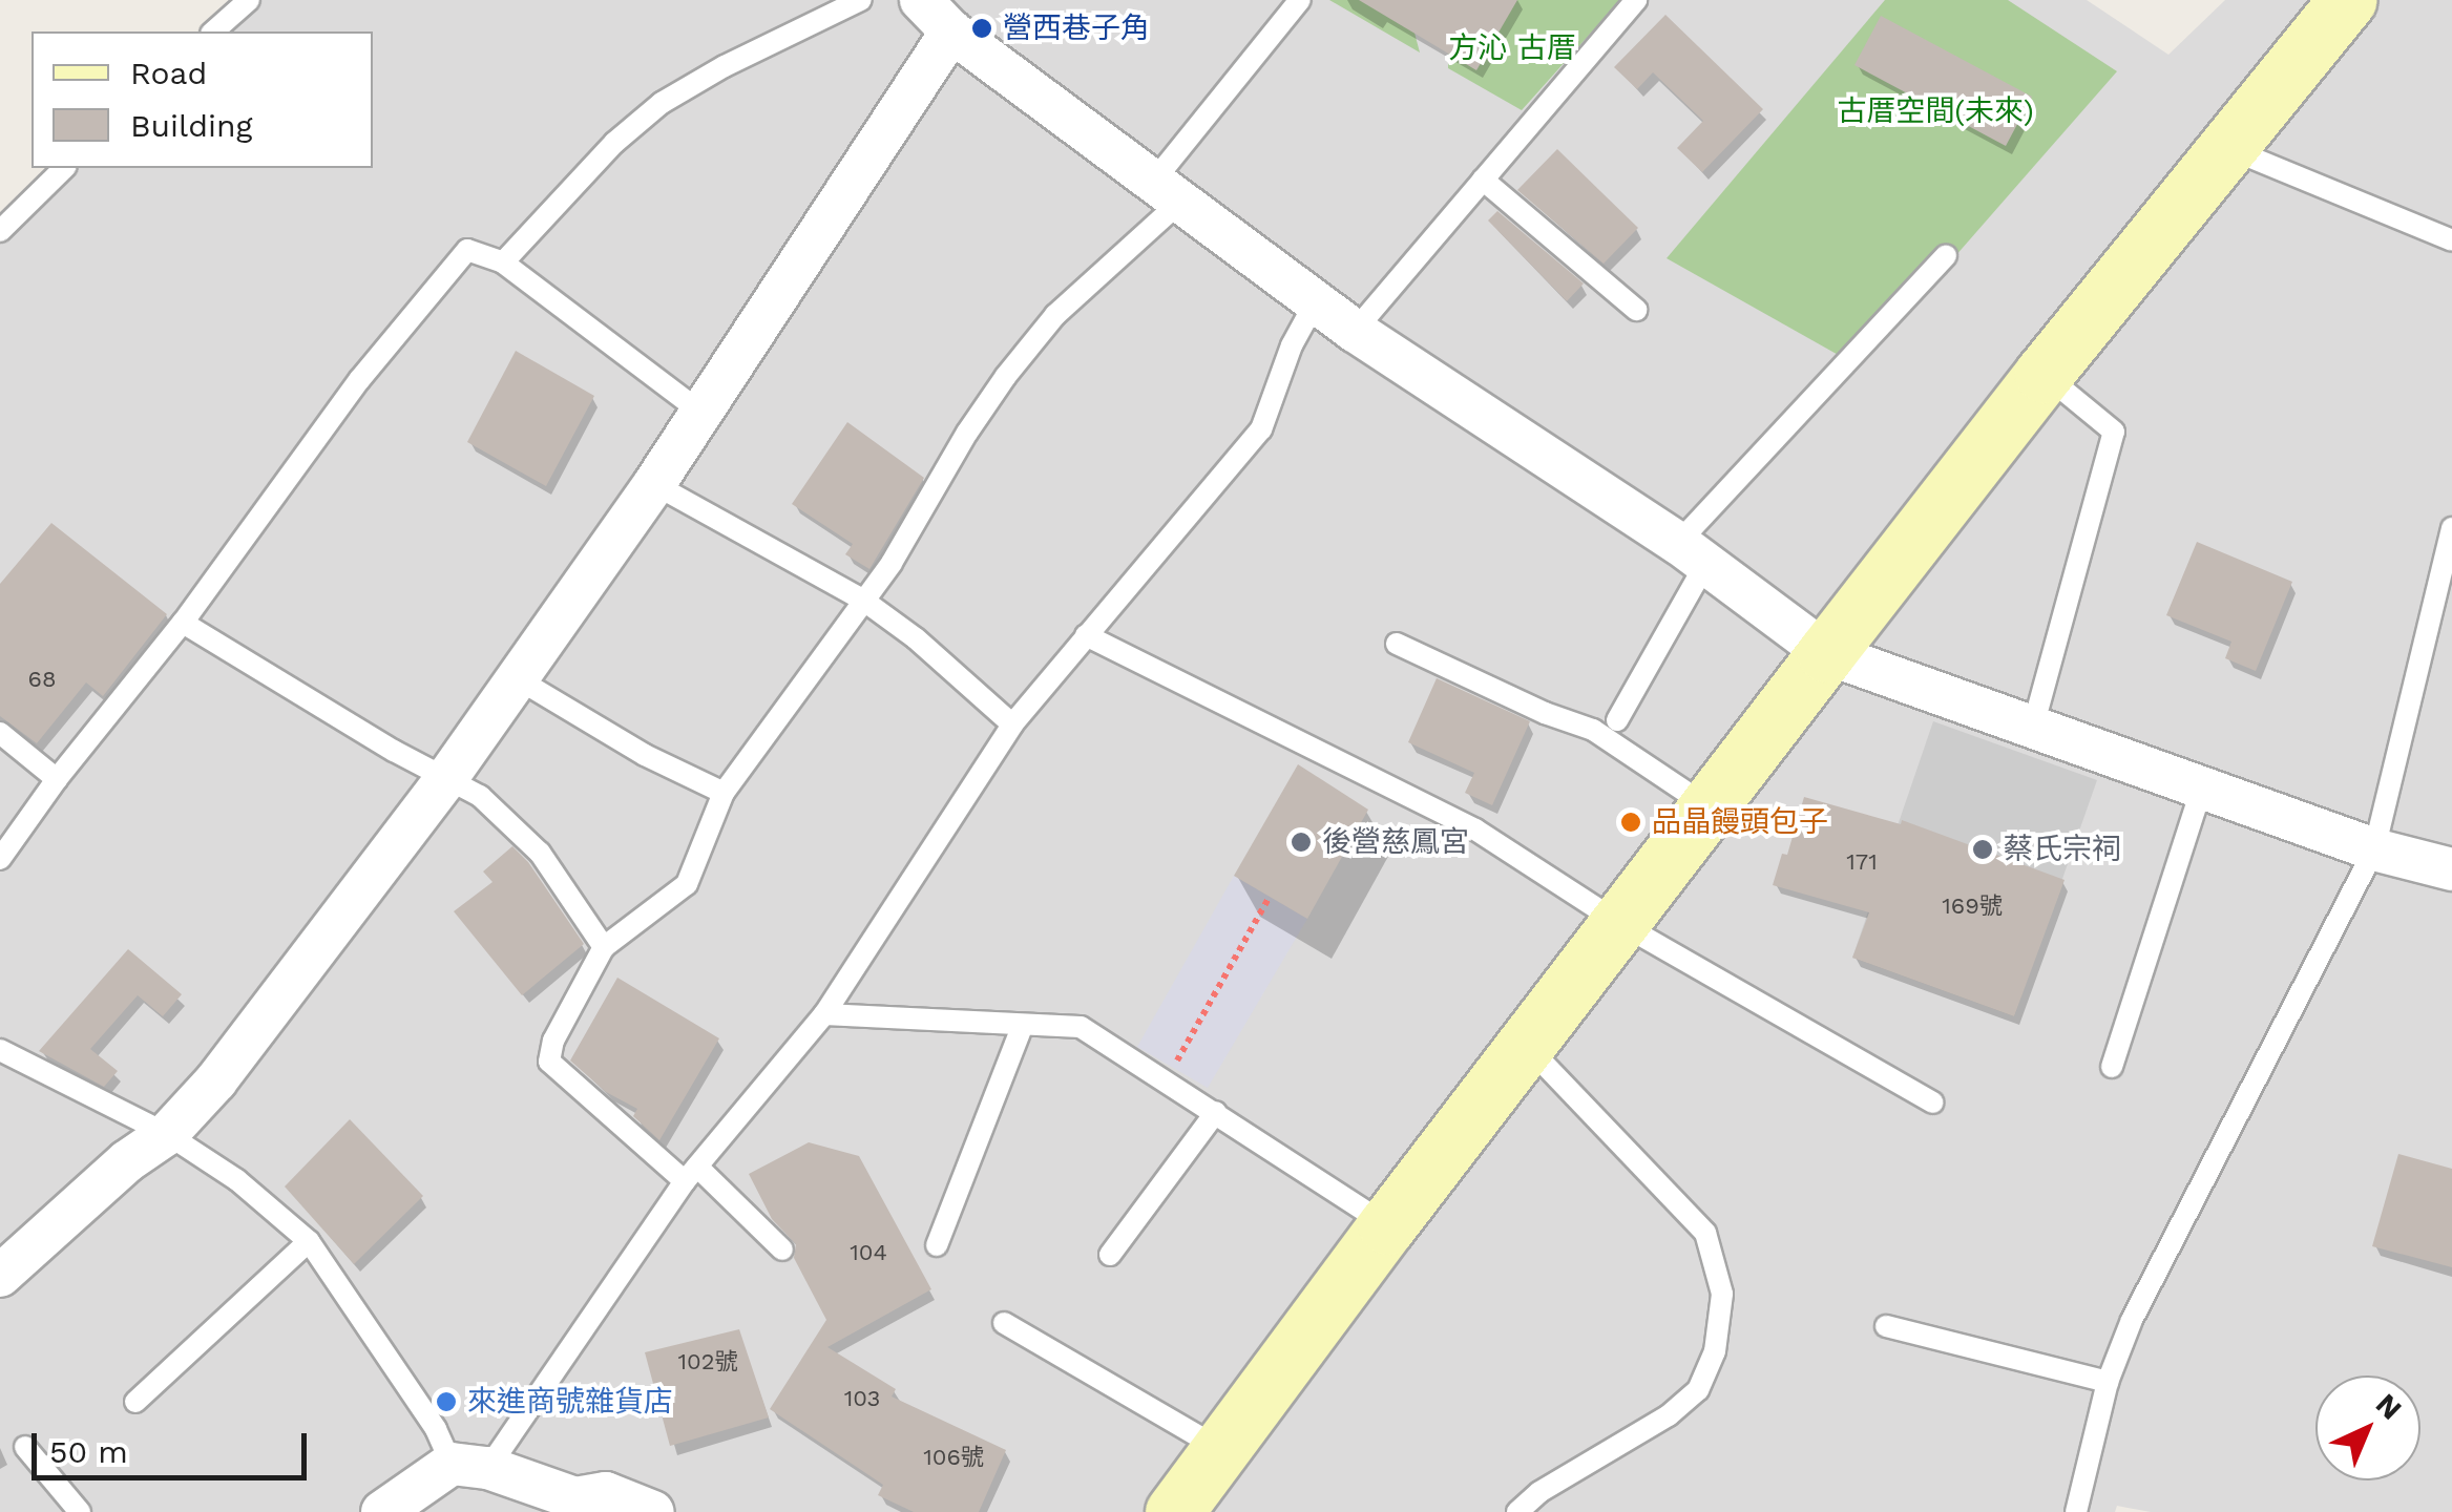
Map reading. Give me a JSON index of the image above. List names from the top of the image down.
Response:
{
  "parks": ["方沁 古厝", "古厝空間(未來)"],
  "places": [
    "營西巷子角",
    "品晶饅頭包子",
    "後營慈鳳宮",
    "蔡氏宗祠",
    "來進商號雜貨店"
  ],
  "house_numbers": [
    "68",
    "171",
    "169號",
    "104",
    "102號",
    "103",
    "106號"
  ],
  "legend": ["Road", "Building"],
  "scale_bar": "50 m",
  "north": "top right"
}
